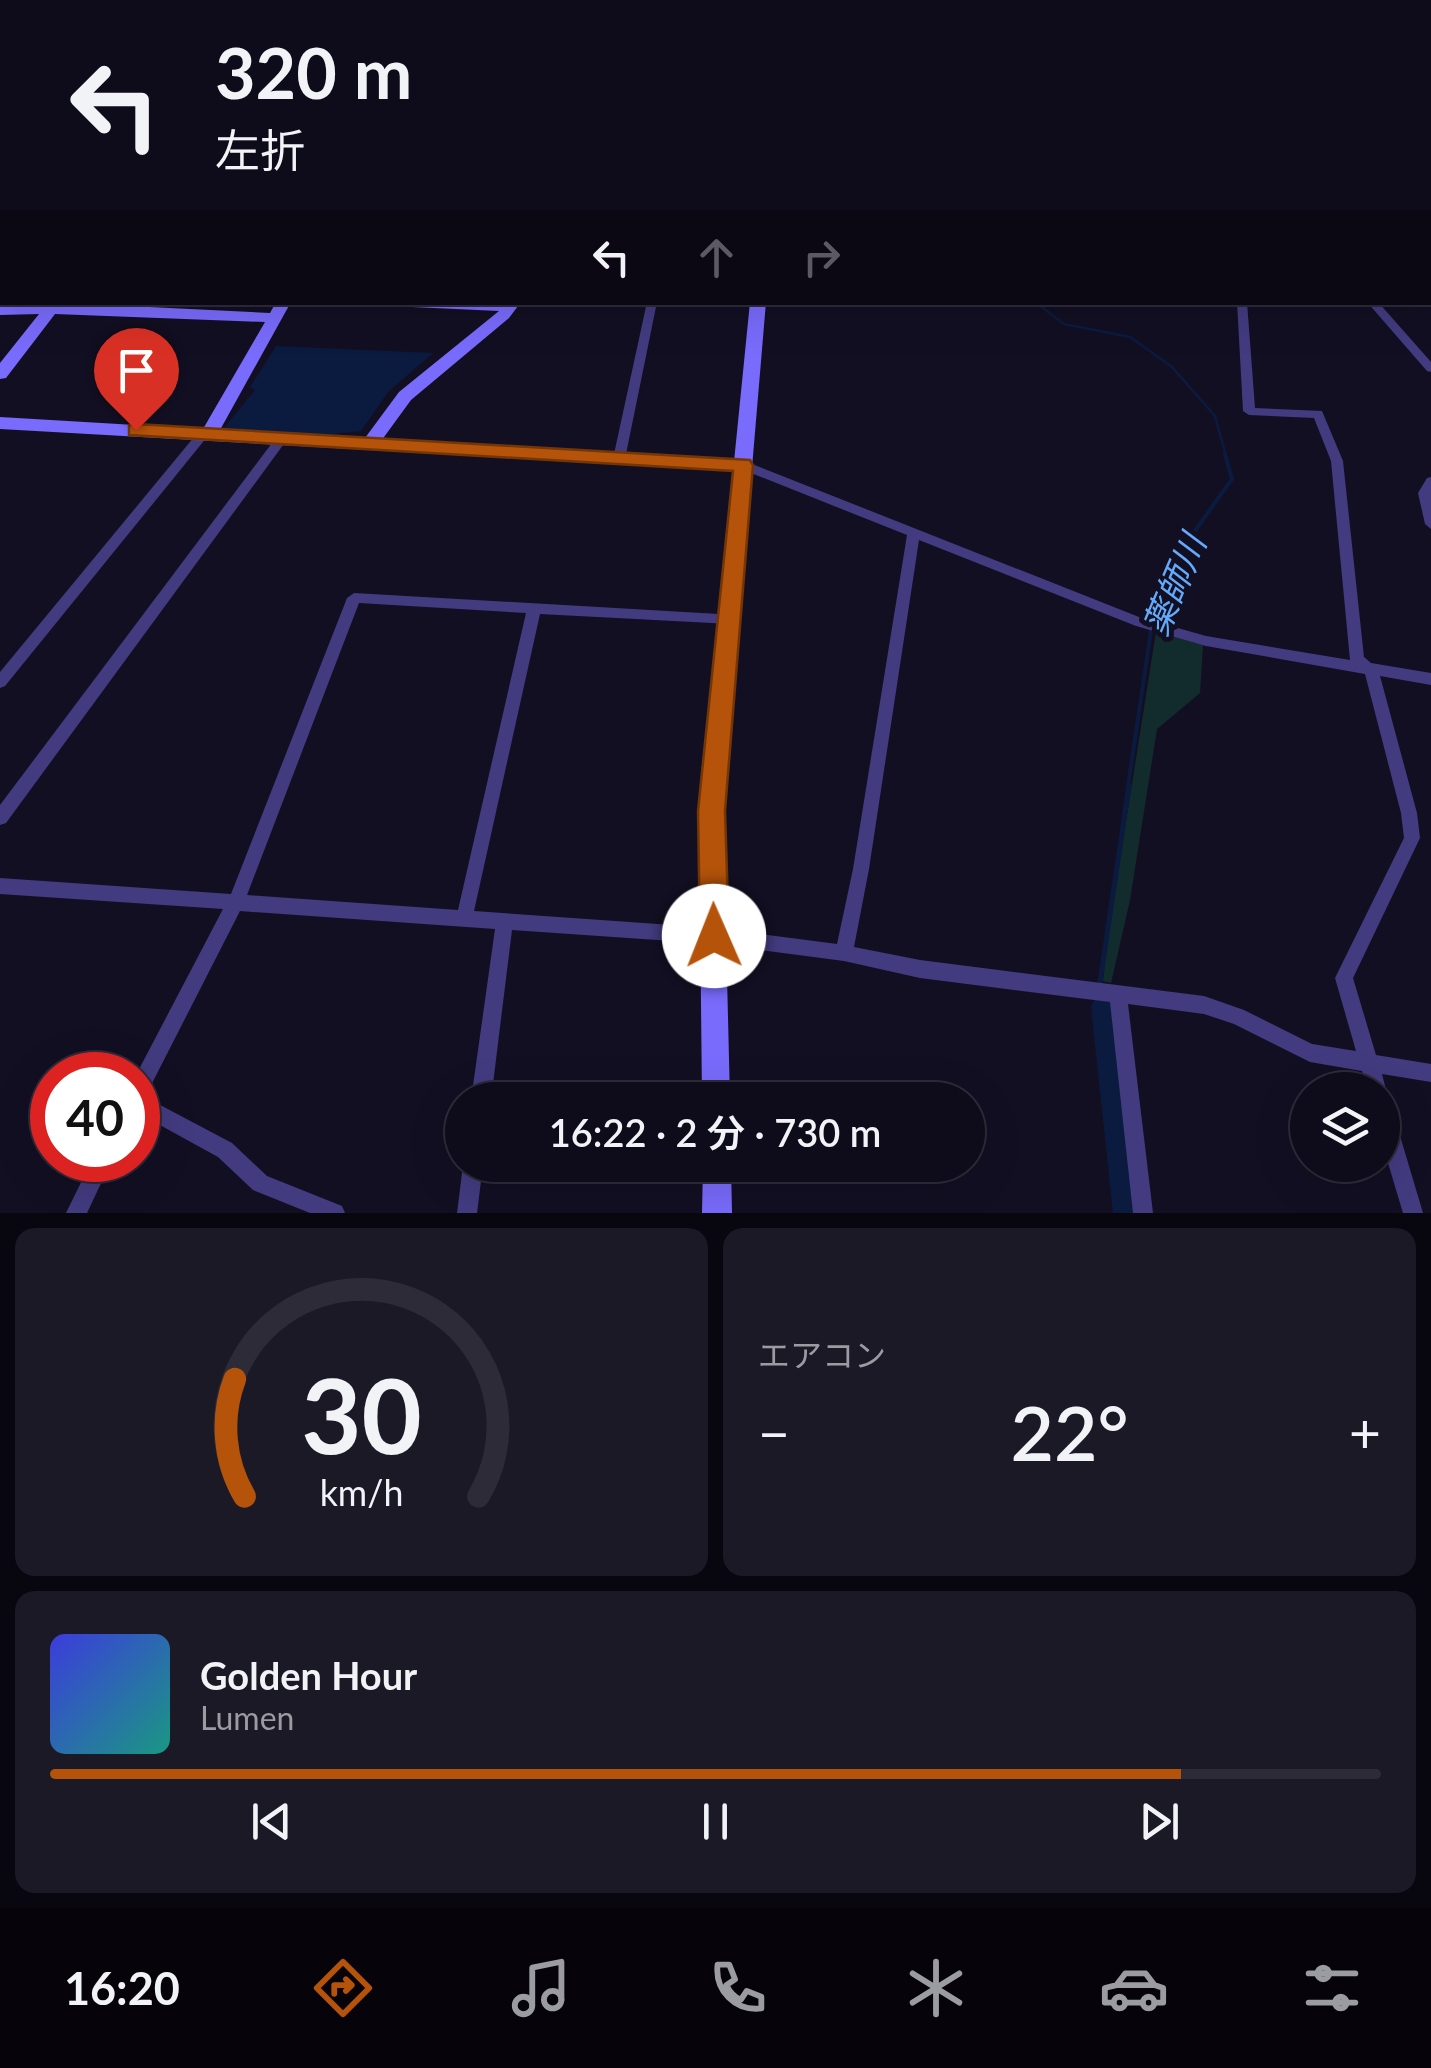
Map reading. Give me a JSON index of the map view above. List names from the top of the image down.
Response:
{
  "water": ["薬師川"],
  "page": {
    "turn": ["320 m", "左折"],
    "limit": "40",
    "trip": "16:22 · 2 分 · 730 m",
    "tile": "エアコン",
    "heat": ["−", "22°", "+"],
    "song": ["Golden Hour", "Lumen"],
    "tabs": "16:20",
    "gauge": ["30", "km/h"]
  }
}
